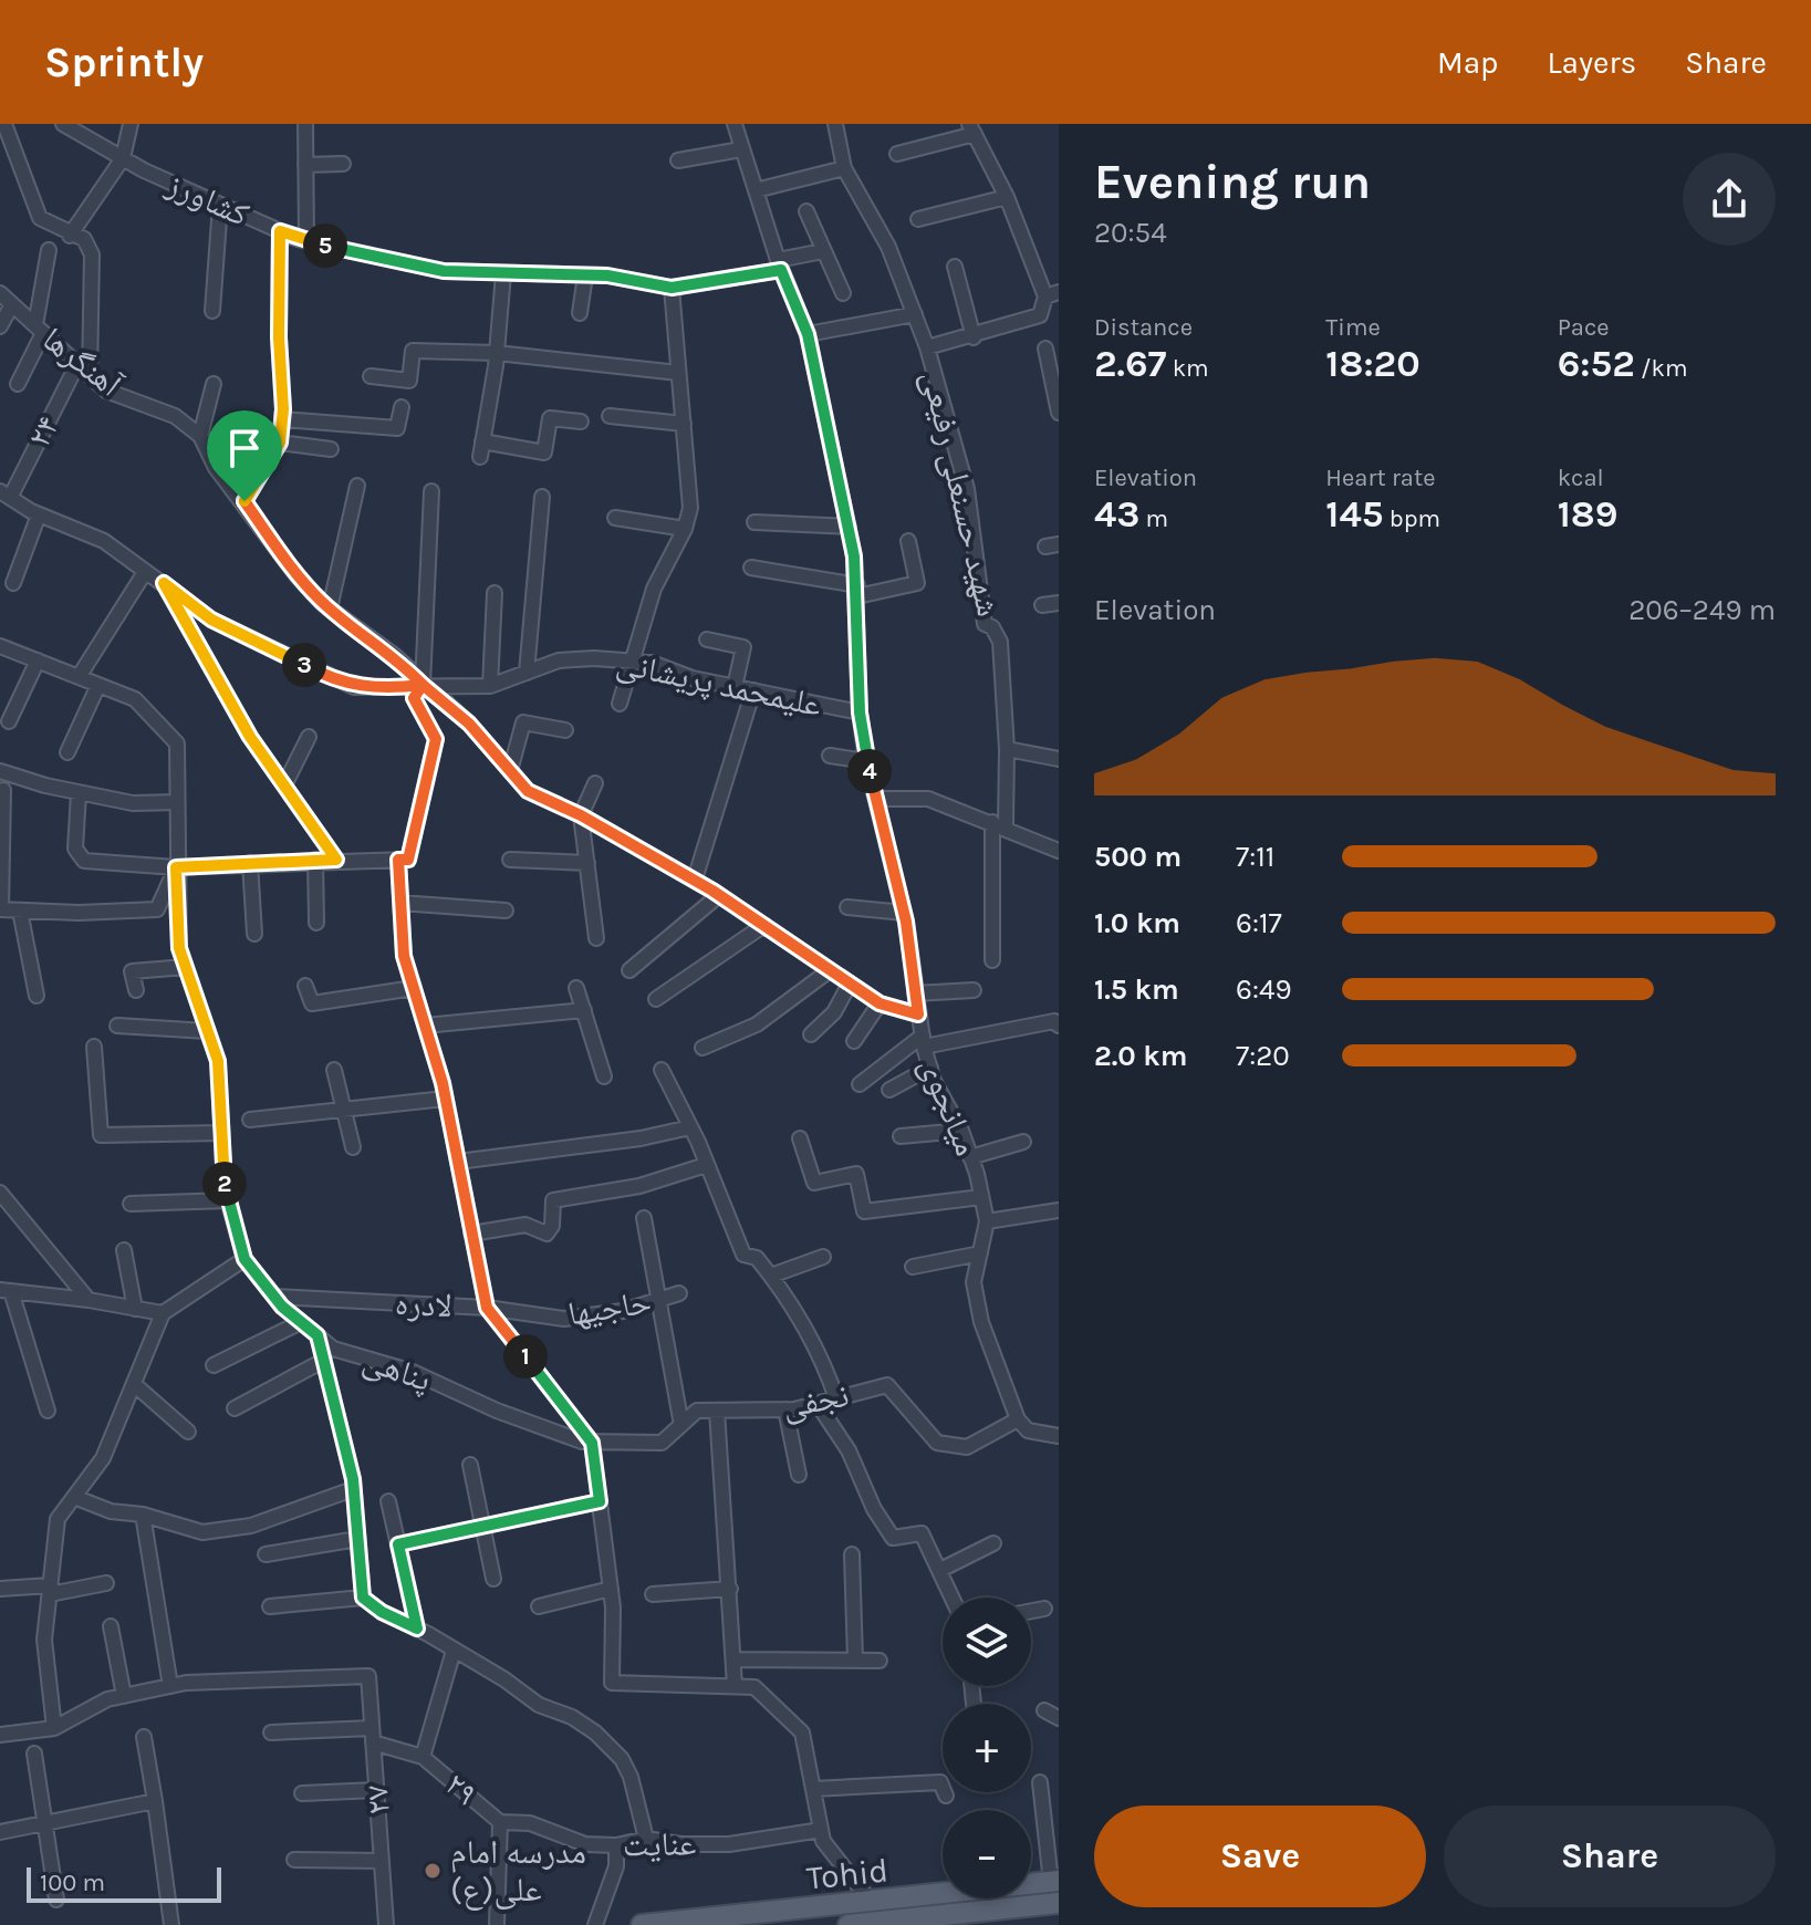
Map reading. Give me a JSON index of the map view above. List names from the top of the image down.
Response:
{
  "streets": {
    "main road": ["Tohid"],
    "street": [
      "کشاورز",
      "آهنگرها",
      "۲۴",
      "شهید حسنعلی رفیعی",
      "علیمحمد پریشانی",
      "میانجوی",
      "لادره",
      "حاجیها",
      "پناهی",
      "نجفی",
      "۲۹",
      "۲۷",
      "عنایت"
    ]
  },
  "crossings": [
    ["کشاورز", "میانجوی"],
    ["آهنگرها", "۲۴"],
    ["آهنگرها", "علیمحمد پریشانی"],
    ["آهنگرها", "میانجوی"],
    ["۲۴", "علیمحمد پریشانی"],
    ["علیمحمد پریشانی", "میانجوی"],
    ["میانجوی", "نجفی"],
    ["لادره", "حاجیها"],
    ["لادره", "پناهی"],
    ["پناهی", "نجفی"],
    ["۲۹", "۲۷"],
    ["۲۹", "عنایت"]
  ],
  "places": ["مدرسه امام علی(ع)"],
  "scale_bar": "100 m",
  "page": {
    "header": "Sprintly",
    "nav": ["Map", "Layers", "Share"],
    "heading": ["Evening run", "20:54"],
    "pins": [
      "5",
      "3",
      "4",
      "2",
      "1"
    ],
    "stats": [
      ["Distance", "2.67 km"],
      ["Time", "18:20"],
      ["Pace", "6:52 /km"],
      ["Elevation", "43 m"],
      ["Heart rate", "145 bpm"],
      ["kcal", "189"]
    ],
    "chart": ["Elevation", "206–249 m"],
    "list": [
      {
        "name": "500 m",
        "note": "7:11"
      },
      {
        "name": "1.0 km",
        "note": "6:17"
      },
      {
        "name": "1.5 km",
        "note": "6:49"
      },
      {
        "name": "2.0 km",
        "note": "7:20"
      }
    ],
    "map_buttons": ["+", "−"],
    "buttons": ["Save", "Share"],
    "scale": "100 m"
  }
}
